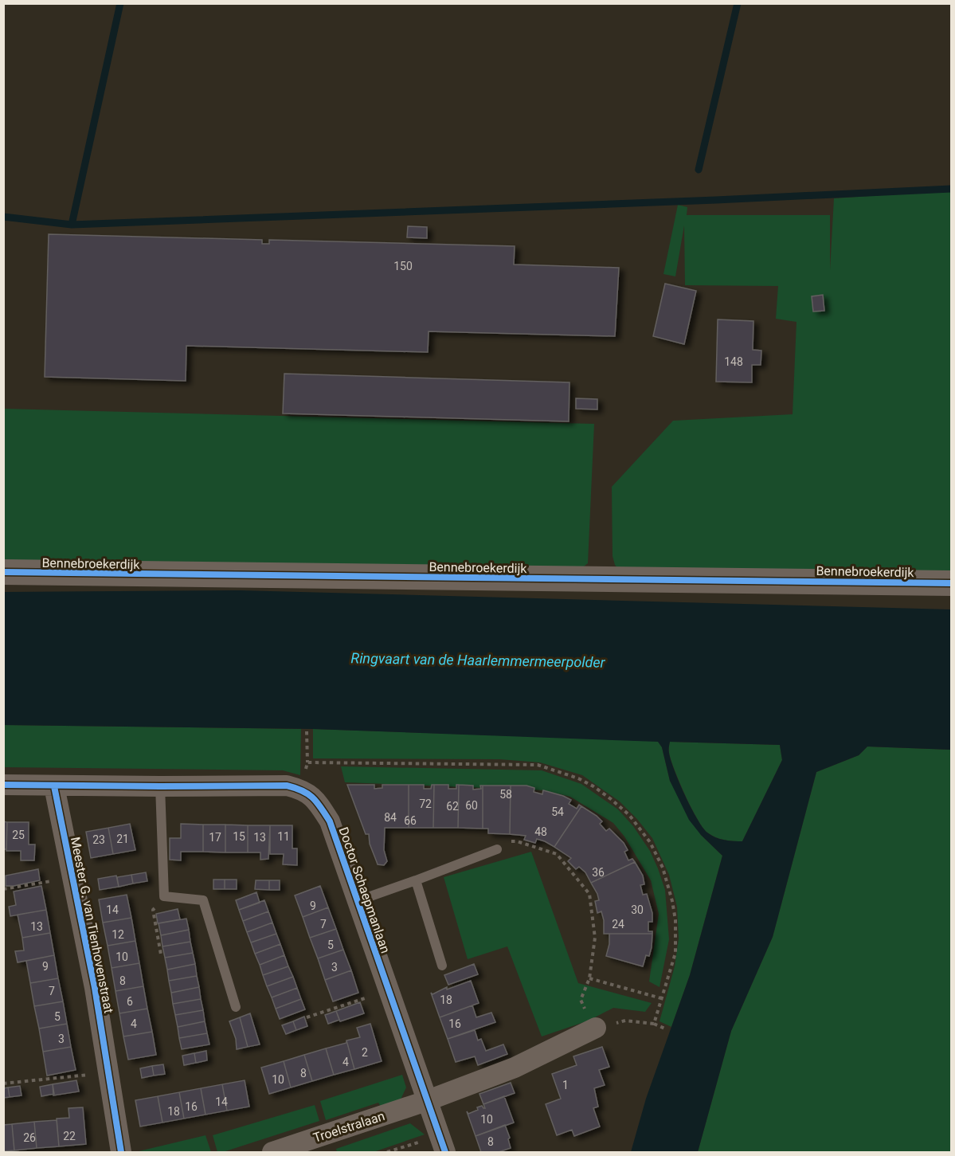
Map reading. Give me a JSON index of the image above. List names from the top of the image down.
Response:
{
  "streets": {
    "street": [
      "Bennebroekerdijk",
      "Doctor Schaepmanlaan",
      "Meester G. van Tienhovenstraat",
      "Troelstralaan"
    ]
  },
  "crossings": [
    ["Doctor Schaepmanlaan", "Troelstralaan"]
  ],
  "water": ["Ringvaart van de Haarlemmermeerpolder"],
  "house_numbers": [
    "150",
    "148",
    "58",
    "72",
    "60",
    "62",
    "54",
    "84",
    "66",
    "48",
    "25",
    "15",
    "11",
    "17",
    "13",
    "21",
    "23",
    "36",
    "9",
    "14",
    "30",
    "7",
    "24",
    "13",
    "12",
    "5",
    "10",
    "9",
    "3",
    "8",
    "7",
    "18",
    "6",
    "5",
    "4",
    "16",
    "3",
    "2",
    "4",
    "8",
    "10",
    "1",
    "14",
    "16",
    "18",
    "10",
    "22",
    "26",
    "8"
  ]
}
